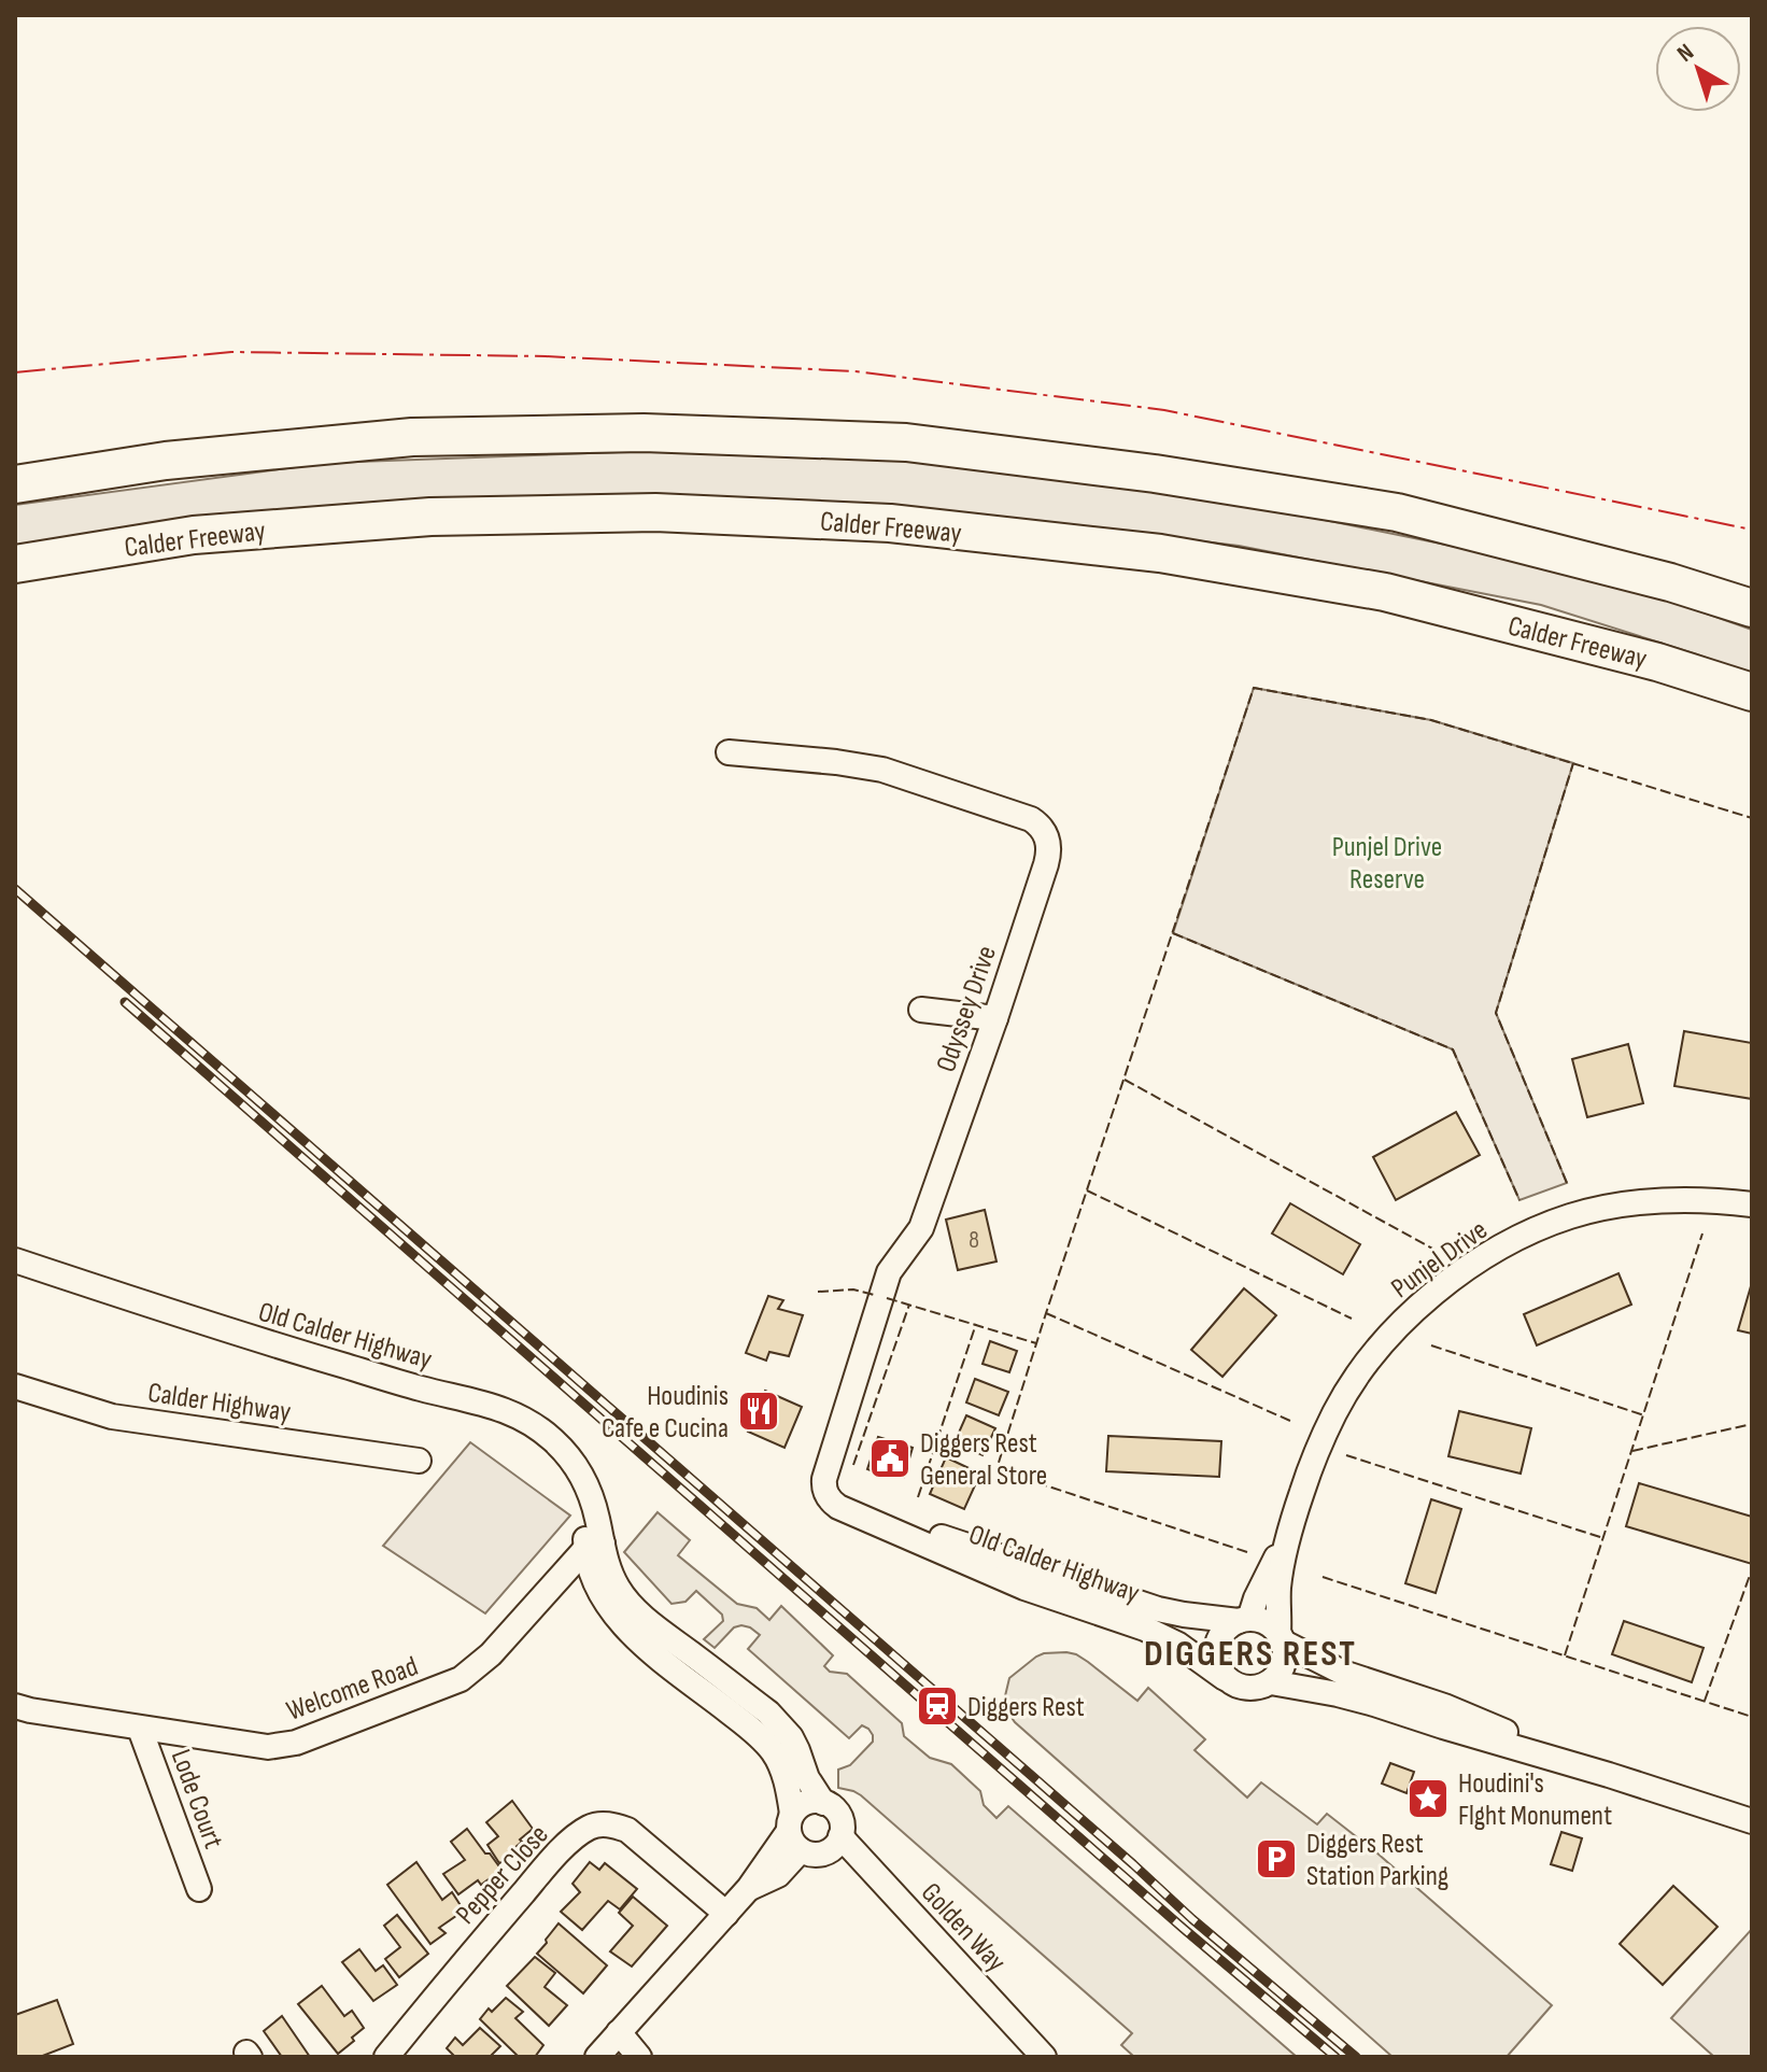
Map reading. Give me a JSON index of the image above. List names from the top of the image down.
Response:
{
  "streets": {
    "highway": ["Calder Freeway"],
    "street": [
      "Odyssey Drive",
      "Punjel Drive",
      "Old Calder Highway",
      "Calder Highway",
      "Welcome Road",
      "Lode Court",
      "Pepper Close",
      "Golden Way"
    ]
  },
  "crossings": [
    ["Odyssey Drive", "Old Calder Highway"],
    ["Punjel Drive", "Old Calder Highway"],
    ["Old Calder Highway", "Welcome Road"],
    ["Welcome Road", "Lode Court"]
  ],
  "districts": ["DIGGERS REST"],
  "parks": ["Punjel Drive Reserve"],
  "places": {
    "restaurant": ["Houdinis Cafe e Cucina"],
    "public building": ["Diggers Rest General Store"],
    "station": ["Diggers Rest"],
    "place": ["Houdini's Flght Monument"],
    "parking": ["Diggers Rest Station Parking"]
  },
  "house_numbers": ["8"],
  "north": "top left"
}
